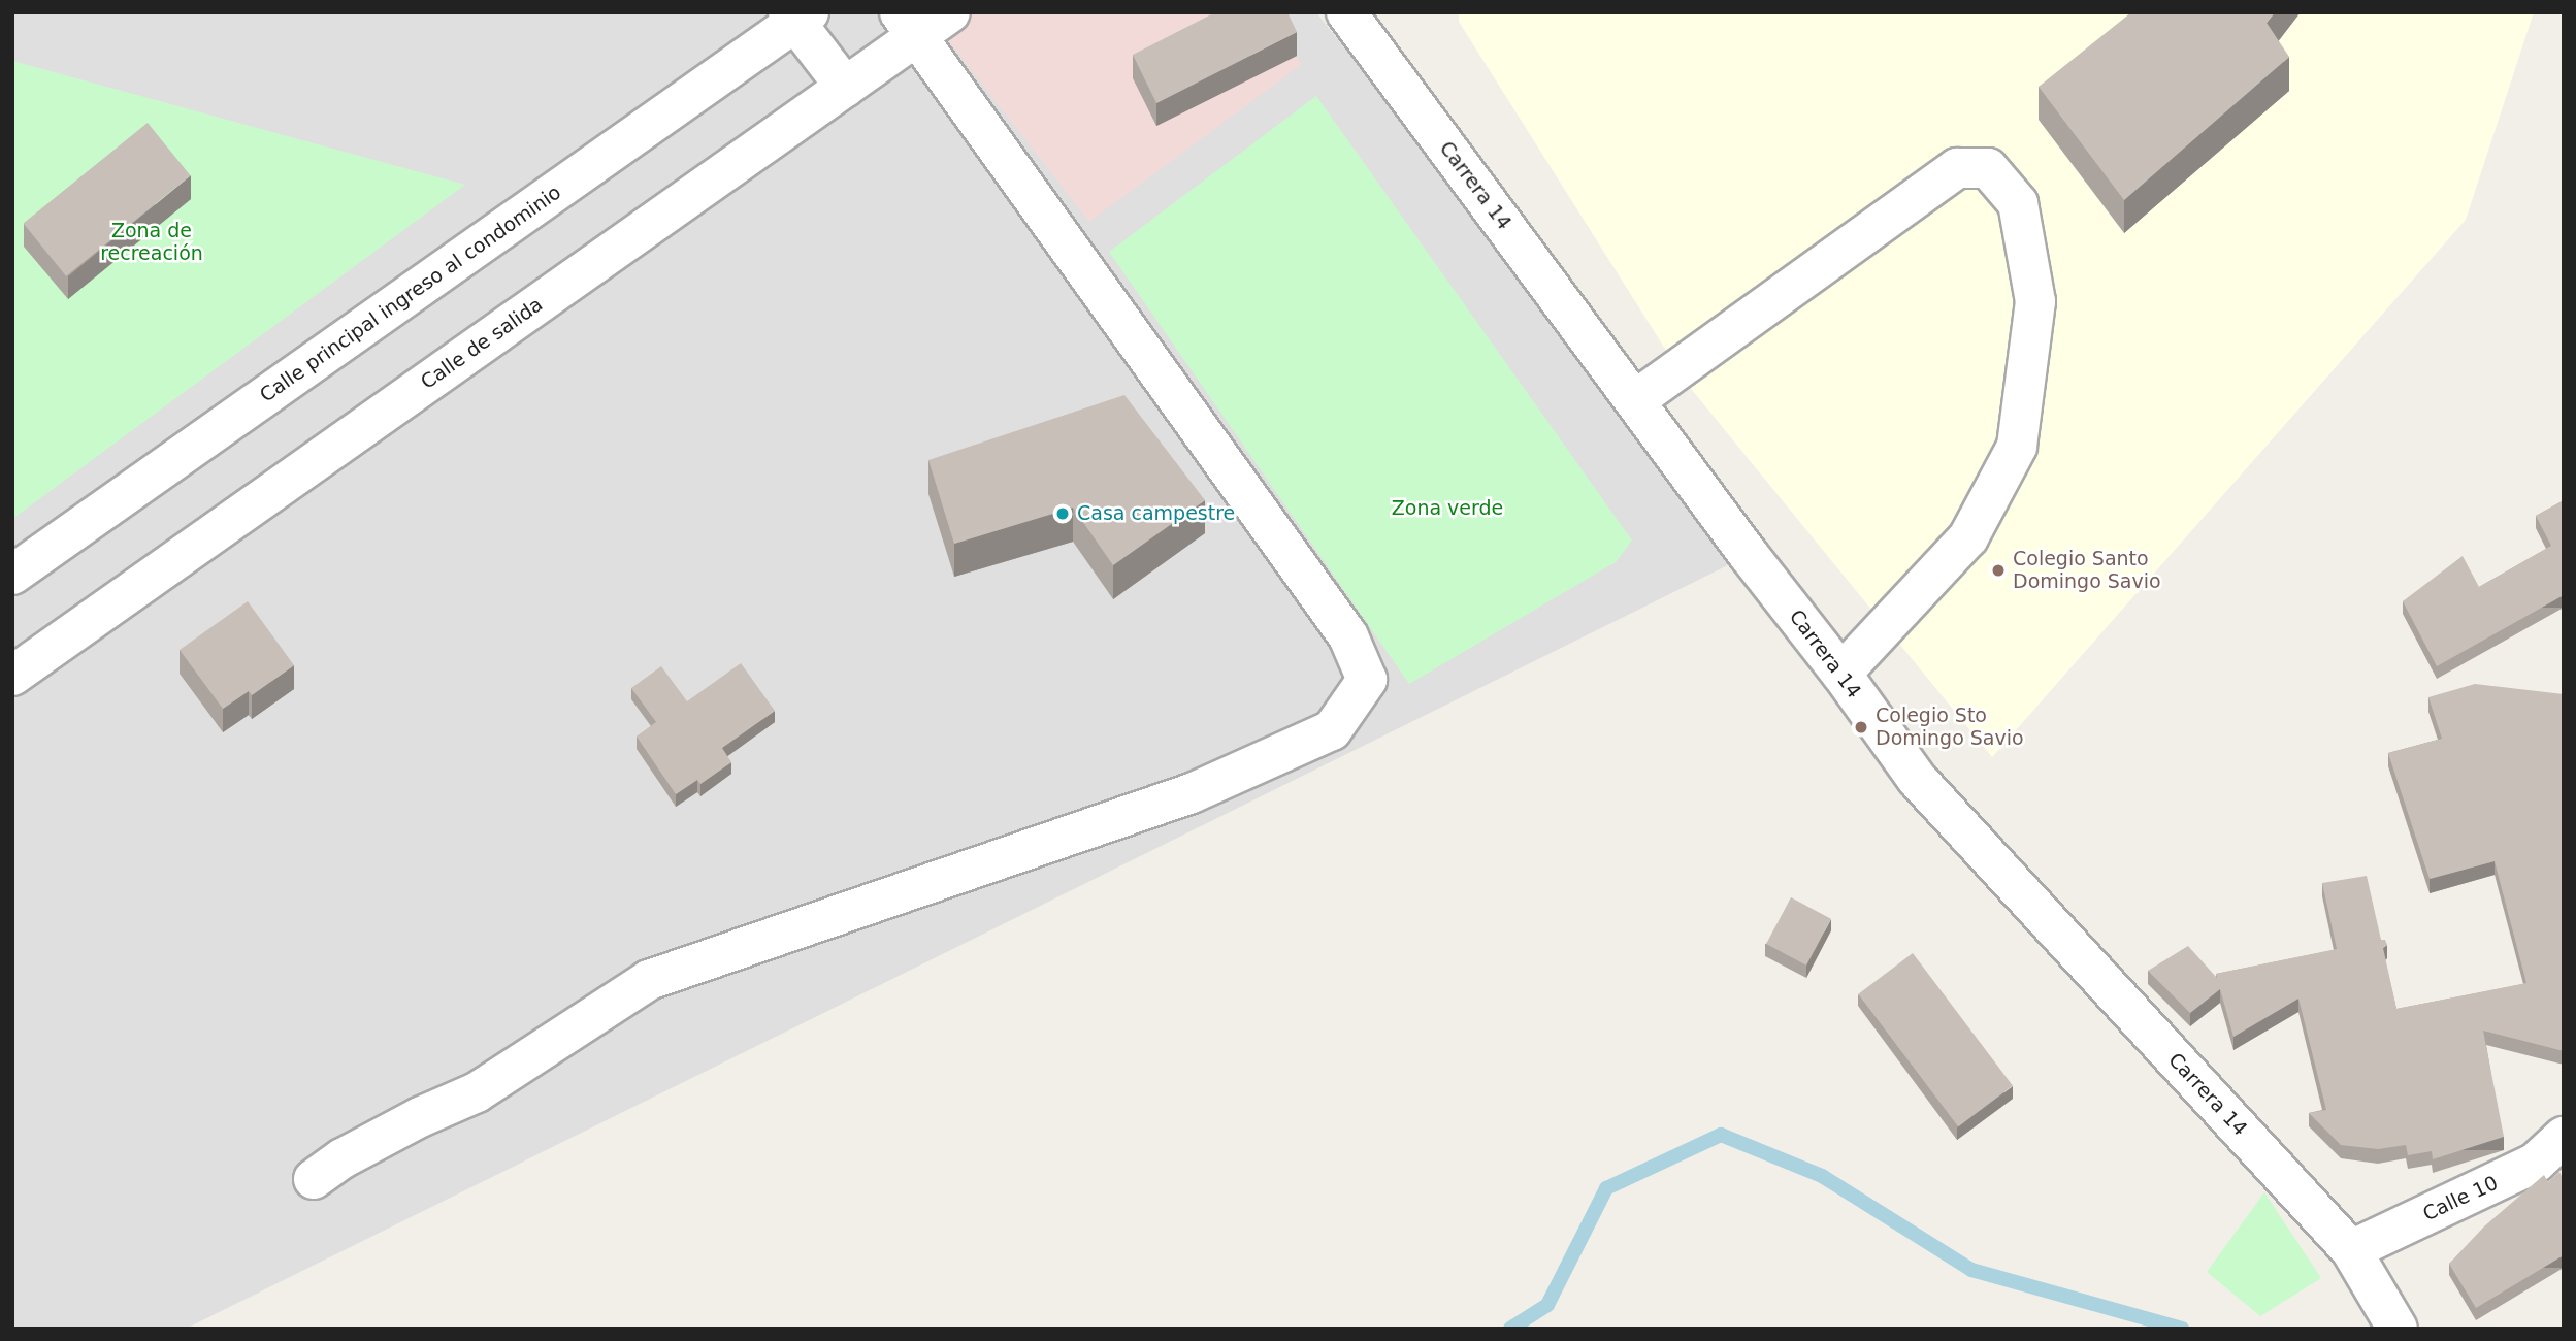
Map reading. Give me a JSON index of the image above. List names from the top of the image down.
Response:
{
  "streets": {
    "street": [
      "Carrera 14",
      "Calle principal ingreso al condominio",
      "Calle de salida",
      "Calle 10"
    ]
  },
  "crossings": [
    ["Carrera 14", "Calle 10"]
  ],
  "parks": ["Zona de recreación", "Zona verde"],
  "places": ["Casa campestre", "Colegio Santo Domingo Savio", "Colegio Sto Domingo Savio"]
}
